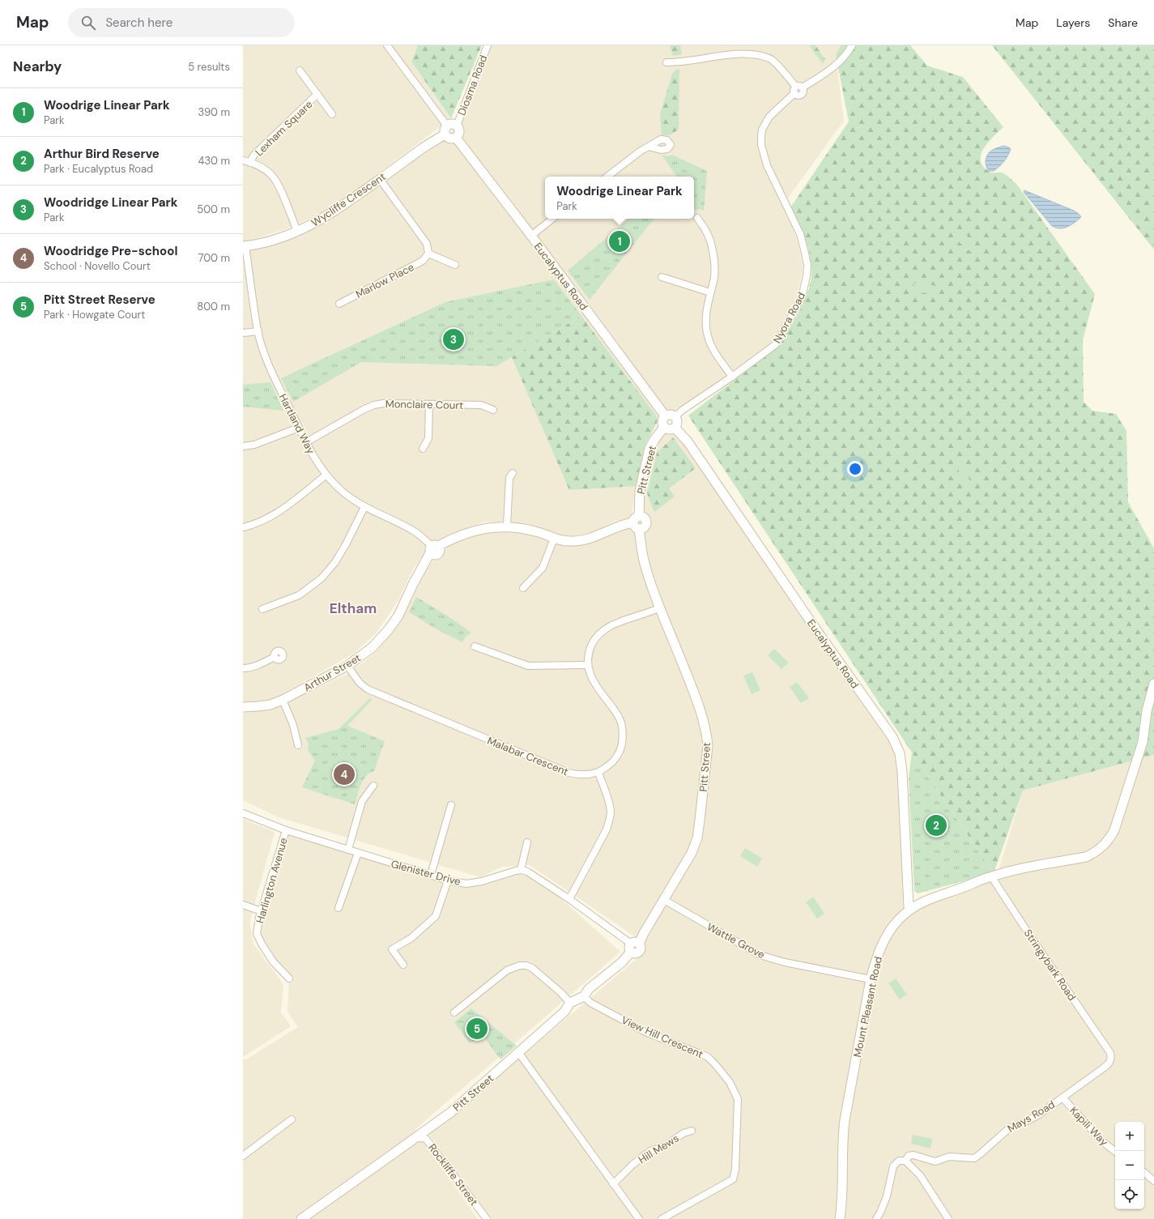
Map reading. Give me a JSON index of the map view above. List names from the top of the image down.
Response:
{
  "streets": {
    "street": [
      "Diosma Road",
      "Lexham Square",
      "Wycliffe Crescent",
      "Eucalyptus Road",
      "Marlow Place",
      "Nyora Road",
      "Monclaire Court",
      "Hartland Way",
      "Pitt Street",
      "Arthur Street",
      "Malabar Crescent",
      "Glenister Drive",
      "Harlington Avenue",
      "Wattle Grove",
      "Stringybark Road",
      "Mount Pleasant Road",
      "View Hill Crescent",
      "Mays Road",
      "Kapili Way",
      "Hill Mews",
      "Rockliffe Street"
    ]
  },
  "crossings": [
    ["Diosma Road", "Wycliffe Crescent"],
    ["Diosma Road", "Eucalyptus Road"],
    ["Wycliffe Crescent", "Eucalyptus Road"],
    ["Wycliffe Crescent", "Hartland Way"],
    ["Eucalyptus Road", "Nyora Road"],
    ["Eucalyptus Road", "Pitt Street"],
    ["Eucalyptus Road", "Mount Pleasant Road"],
    ["Nyora Road", "Pitt Street"],
    ["Monclaire Court", "Hartland Way"],
    ["Hartland Way", "Arthur Street"],
    ["Pitt Street", "Arthur Street"],
    ["Pitt Street", "Wattle Grove"],
    ["Pitt Street", "View Hill Crescent"],
    ["Pitt Street", "Rockliffe Street"],
    ["Arthur Street", "Malabar Crescent"],
    ["Glenister Drive", "Harlington Avenue"],
    ["Wattle Grove", "Mount Pleasant Road"],
    ["Stringybark Road", "Mount Pleasant Road"],
    ["Stringybark Road", "Mays Road"],
    ["Mays Road", "Kapili Way"]
  ],
  "districts": ["Eltham"],
  "page": {
    "header": "Map",
    "search": "Search here",
    "nav": ["Map", "Layers", "Share"],
    "heading": ["Nearby", "5 results"],
    "list": [
      {
        "mark": "1",
        "name": "Woodrige Linear Park",
        "note": "Park",
        "value": "390 m"
      },
      {
        "mark": "2",
        "name": "Arthur Bird Reserve",
        "note": "Park · Eucalyptus Road",
        "value": "430 m"
      },
      {
        "mark": "3",
        "name": "Woodridge Linear Park",
        "note": "Park",
        "value": "500 m"
      },
      {
        "mark": "4",
        "name": "Woodridge Pre-school",
        "note": "School · Novello Court",
        "value": "700 m"
      },
      {
        "mark": "5",
        "name": "Pitt Street Reserve",
        "note": "Park · Howgate Court",
        "value": "800 m"
      }
    ],
    "popup": ["Woodrige Linear Park", "Park"],
    "pins": [
      "1",
      "3",
      "4",
      "2",
      "5"
    ],
    "map_buttons": ["+", "−"]
  }
}
